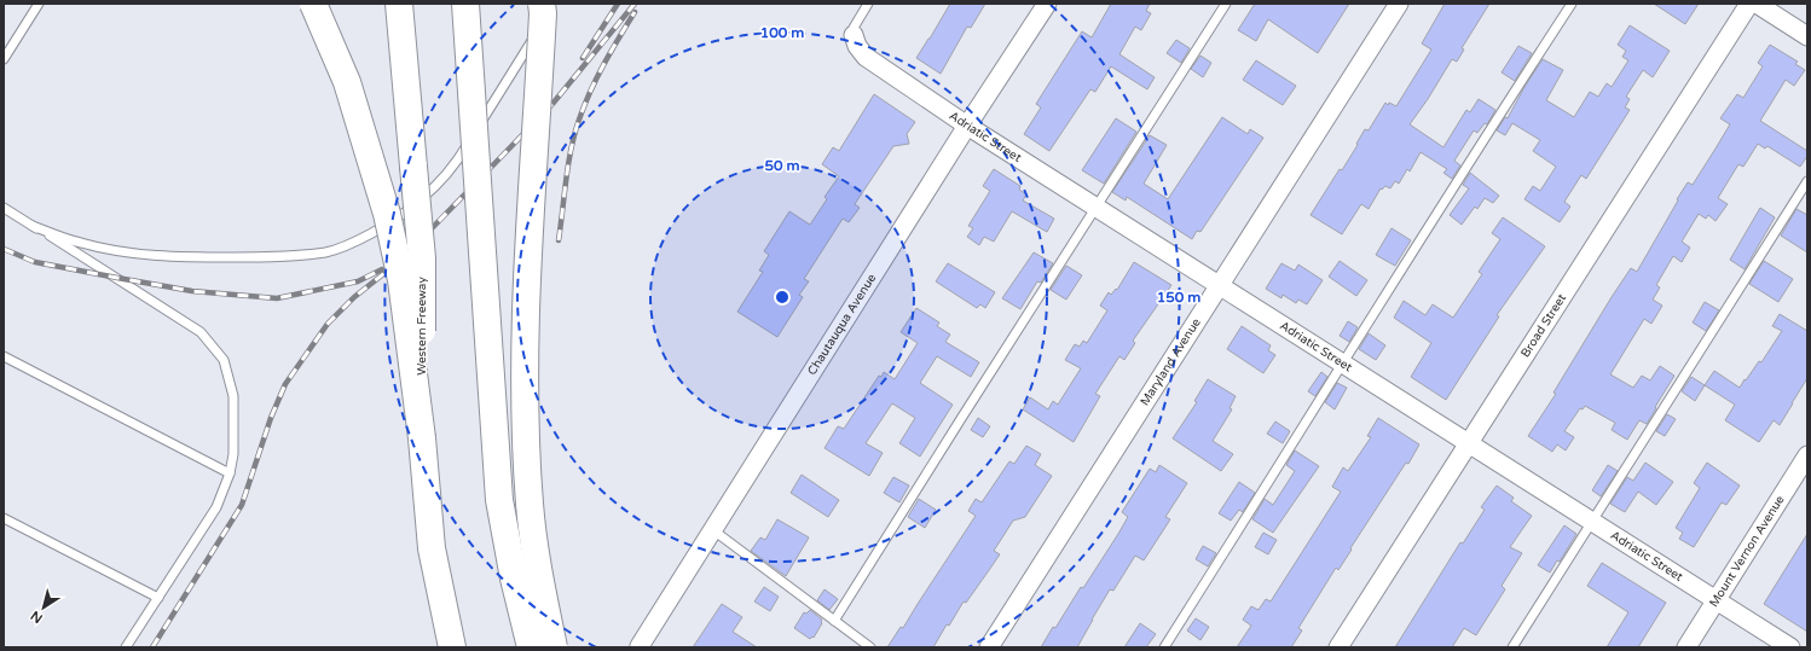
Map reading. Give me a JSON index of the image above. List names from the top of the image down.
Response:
{
  "streets": {
    "highway": ["Western Freeway"],
    "street": [
      "Adriatic Street",
      "Chautauqua Avenue",
      "Broad Street",
      "Maryland Avenue",
      "Mount Vernon Avenue"
    ]
  },
  "crossings": [
    ["Adriatic Street", "Chautauqua Avenue"],
    ["Adriatic Street", "Broad Street"],
    ["Adriatic Street", "Maryland Avenue"],
    ["Adriatic Street", "Mount Vernon Avenue"]
  ],
  "north": "bottom left",
  "rings": ["100 m", "50 m", "150 m"]
}
